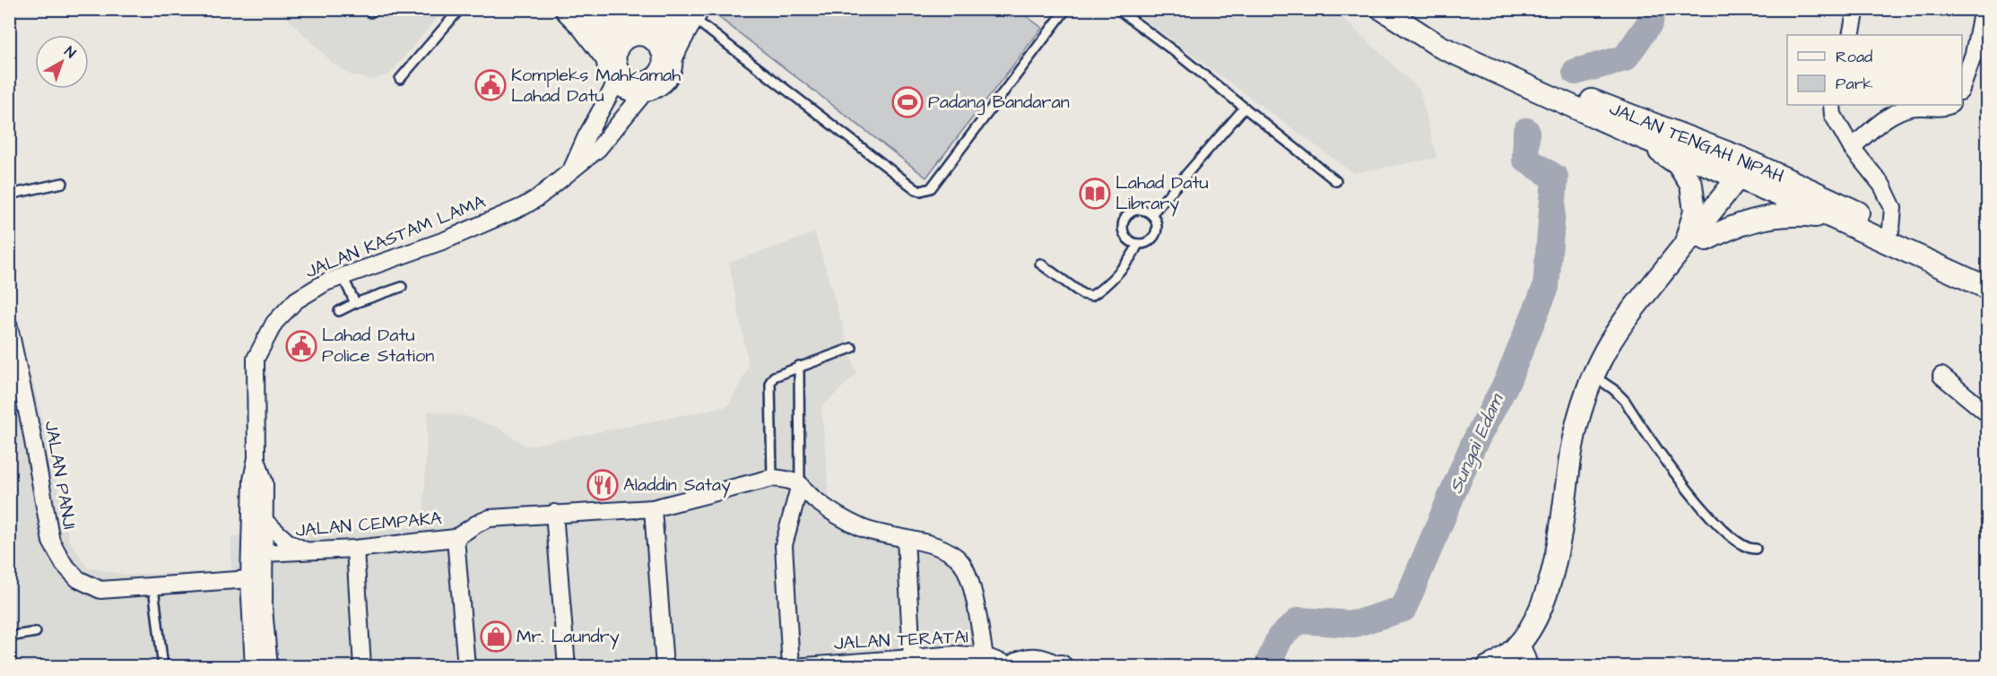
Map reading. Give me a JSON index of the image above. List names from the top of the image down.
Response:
{
  "streets": {
    "main road": ["JALAN TENGAH NIPAH"],
    "street": [
      "JALAN KASTAM LAMA",
      "JALAN PANJI",
      "JALAN CEMPAKA",
      "JALAN TERATAI"
    ]
  },
  "crossings": [
    ["JALAN KASTAM LAMA", "JALAN PANJI"],
    ["JALAN KASTAM LAMA", "JALAN CEMPAKA"]
  ],
  "water": ["Sungai Edam"],
  "places": {
    "public building": ["Kompleks Mahkamah Lahad Datu", "Lahad Datu Police Station"],
    "sports": ["Padang Bandaran"],
    "library": ["Lahad Datu Library"],
    "restaurant": ["Aladdin Satay"],
    "shop": ["Mr. Laundry"]
  },
  "legend": ["Road", "Park"],
  "north": "top right"
}
